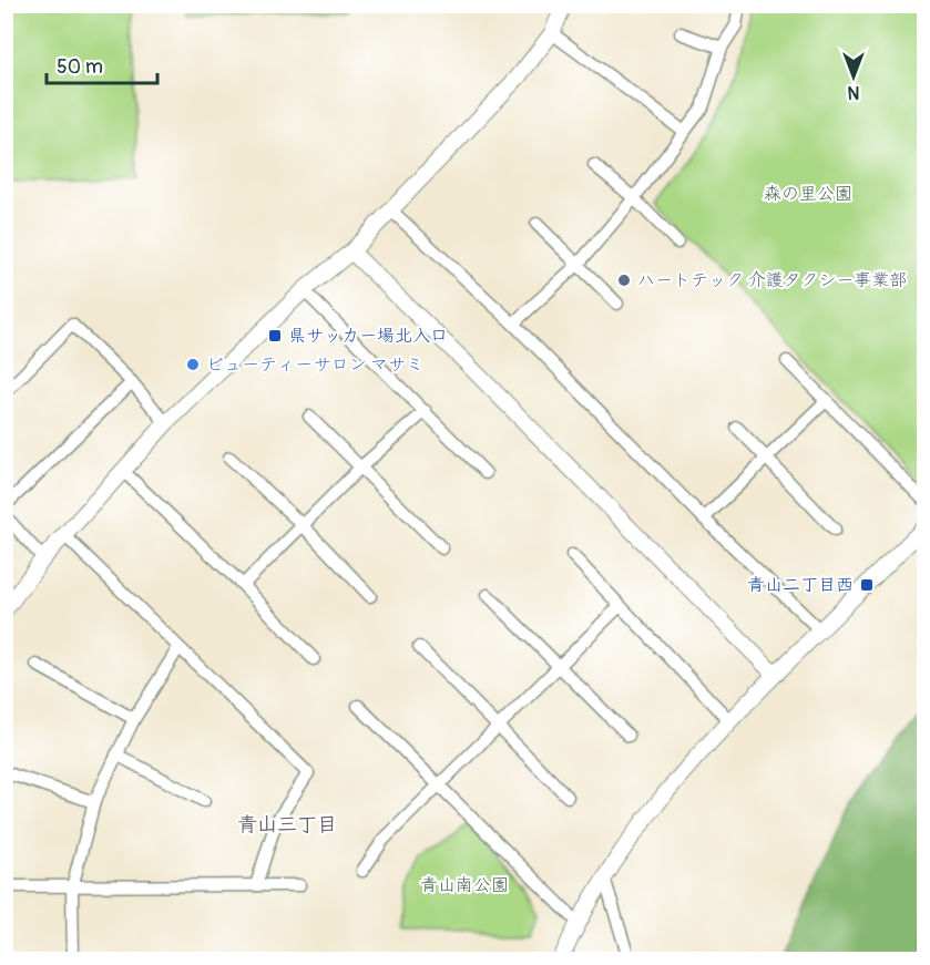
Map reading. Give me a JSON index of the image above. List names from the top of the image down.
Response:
{
  "districts": ["青山三丁目"],
  "parks": ["森の里公園", "青山南公園"],
  "places": {
    "other": ["ハートテック 介護タクシー事業部", "ビューティーサロン マサミ"],
    "transit": ["県サッカー場北入口", "青山二丁目西"]
  },
  "scale_bar": "50 m",
  "north": "bottom"
}
